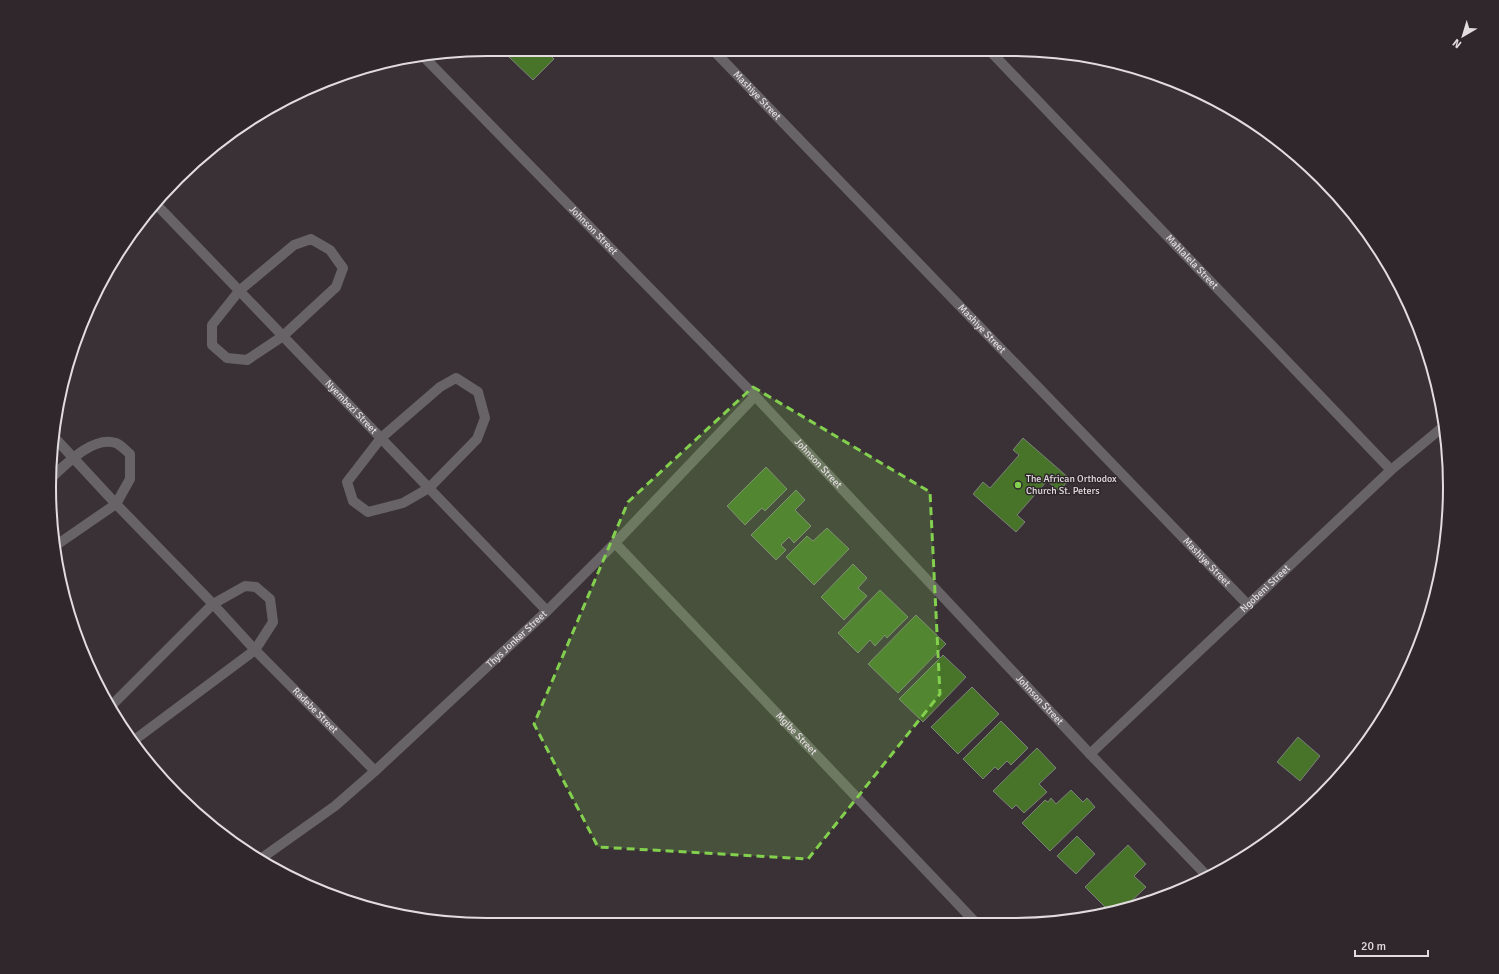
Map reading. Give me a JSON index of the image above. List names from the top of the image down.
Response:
{
  "streets": {
    "street": [
      "Mashiye Street",
      "Johnson Street",
      "Mahlalela Street",
      "Nyembezi Street",
      "Ngobeni Street",
      "Thys Jonker Street",
      "Radebe Street",
      "Mgibe Street"
    ]
  },
  "crossings": [
    ["Mashiye Street", "Ngobeni Street"],
    ["Johnson Street", "Ngobeni Street"],
    ["Johnson Street", "Thys Jonker Street"],
    ["Mahlalela Street", "Ngobeni Street"],
    ["Nyembezi Street", "Thys Jonker Street"],
    ["Thys Jonker Street", "Radebe Street"],
    ["Thys Jonker Street", "Mgibe Street"]
  ],
  "places": ["The African Orthodox Church St. Peters"],
  "scale_bar": "20 m",
  "north": "bottom left"
}
